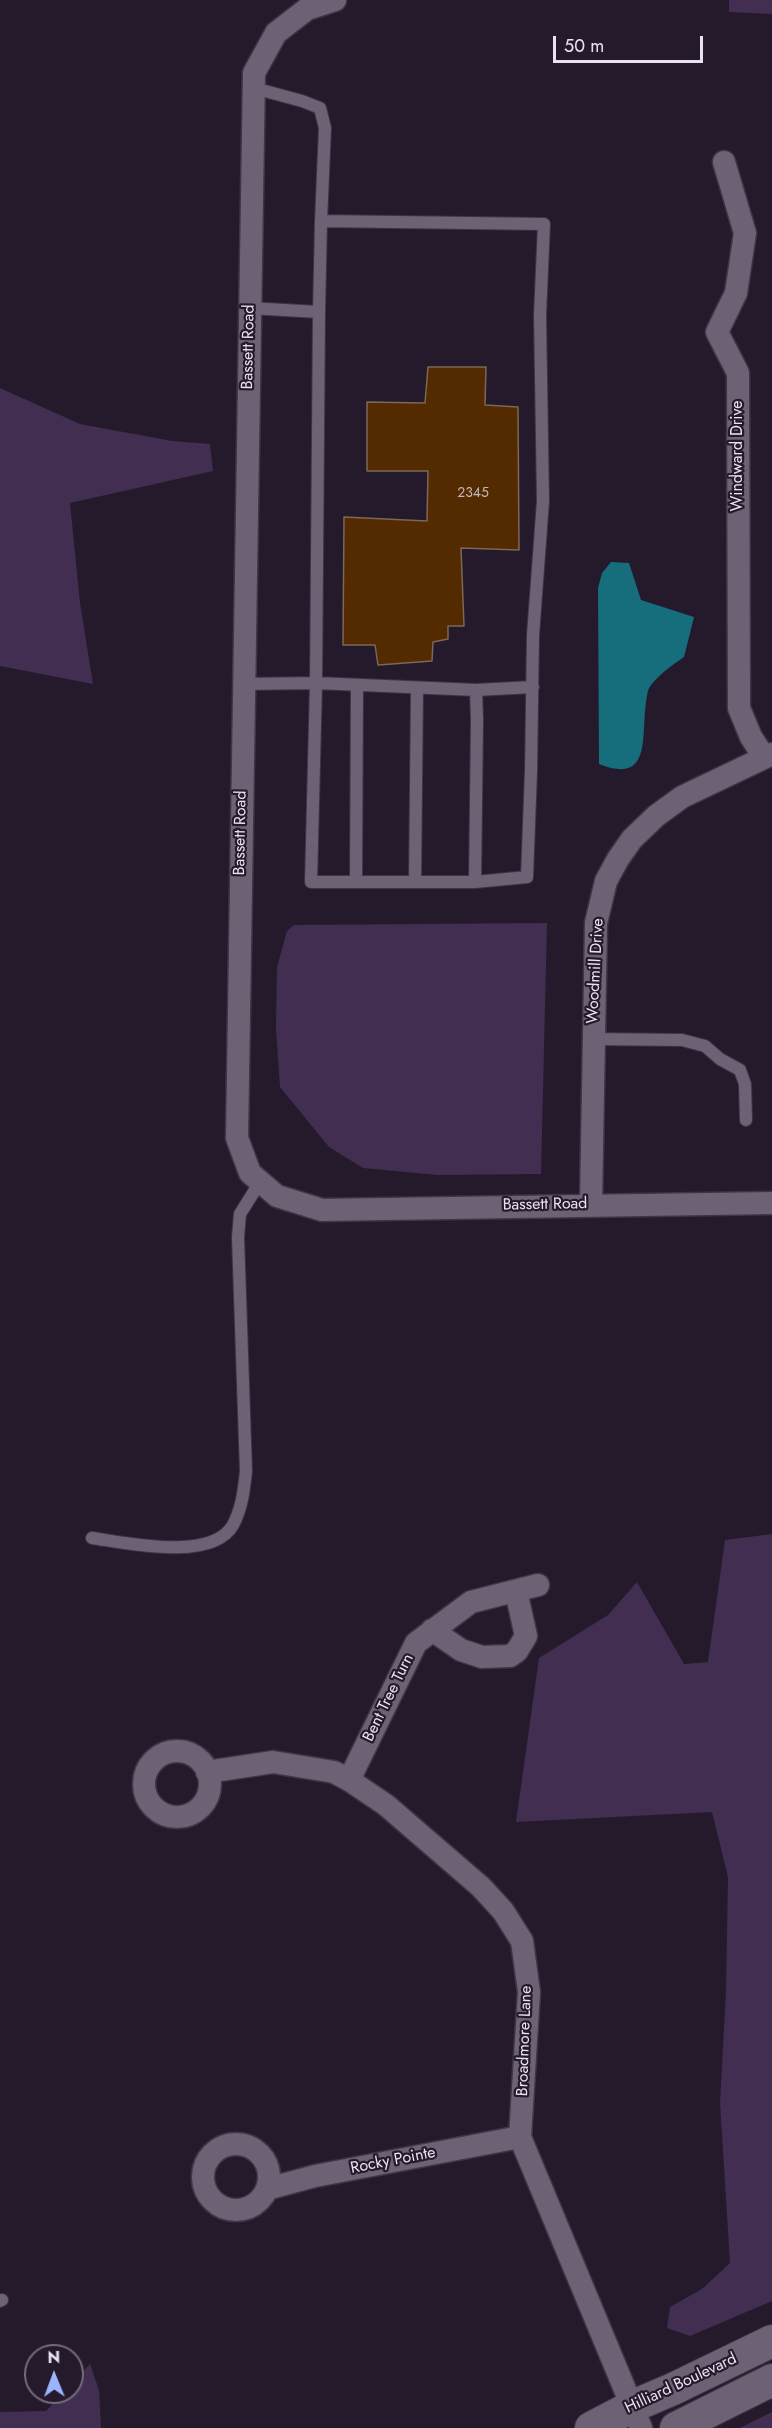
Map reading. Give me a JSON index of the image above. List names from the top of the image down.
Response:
{
  "streets": {
    "main road": ["Hilliard Boulevard"],
    "street": [
      "Bassett Road",
      "Windward Drive",
      "Woodmill Drive",
      "Bent Tree Turn",
      "Broadmore Lane",
      "Rocky Pointe"
    ]
  },
  "crossings": [
    ["Bassett Road", "Woodmill Drive"],
    ["Windward Drive", "Woodmill Drive"],
    ["Bent Tree Turn", "Broadmore Lane"],
    ["Broadmore Lane", "Rocky Pointe"],
    ["Broadmore Lane", "Hilliard Boulevard"]
  ],
  "house_numbers": ["2345"],
  "scale_bar": "50 m",
  "north": "top"
}
